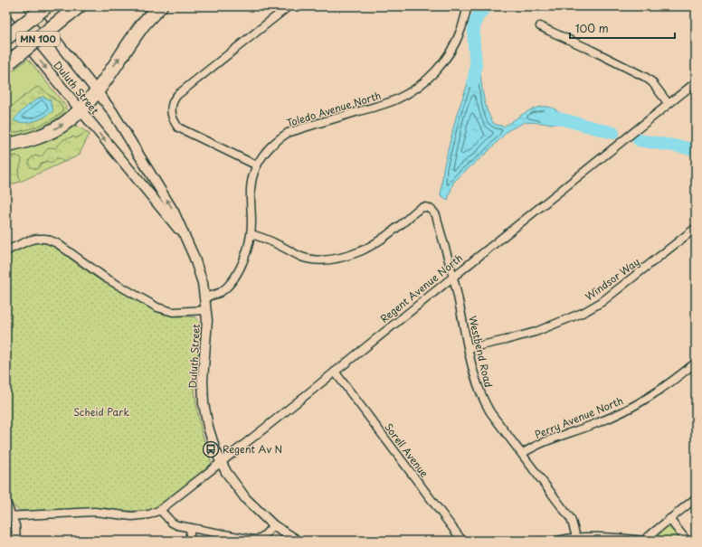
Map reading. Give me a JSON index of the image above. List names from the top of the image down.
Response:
{
  "streets": {
    "highway": ["MN 100"],
    "street": [
      "Duluth Street",
      "Toledo Avenue North",
      "Windsor Way",
      "Regent Avenue North",
      "Westbend Road",
      "Perry Avenue North",
      "Sorell Avenue"
    ]
  },
  "crossings": [
    ["Duluth Street", "Toledo Avenue North"],
    ["Duluth Street", "Regent Avenue North"],
    ["Toledo Avenue North", "Westbend Road"],
    ["Windsor Way", "Westbend Road"],
    ["Regent Avenue North", "Westbend Road"],
    ["Regent Avenue North", "Sorell Avenue"],
    ["Westbend Road", "Perry Avenue North"]
  ],
  "parks": ["Scheid Park"],
  "places": {
    "bus stop": ["Regent Av N"]
  },
  "scale_bar": "100 m"
}
